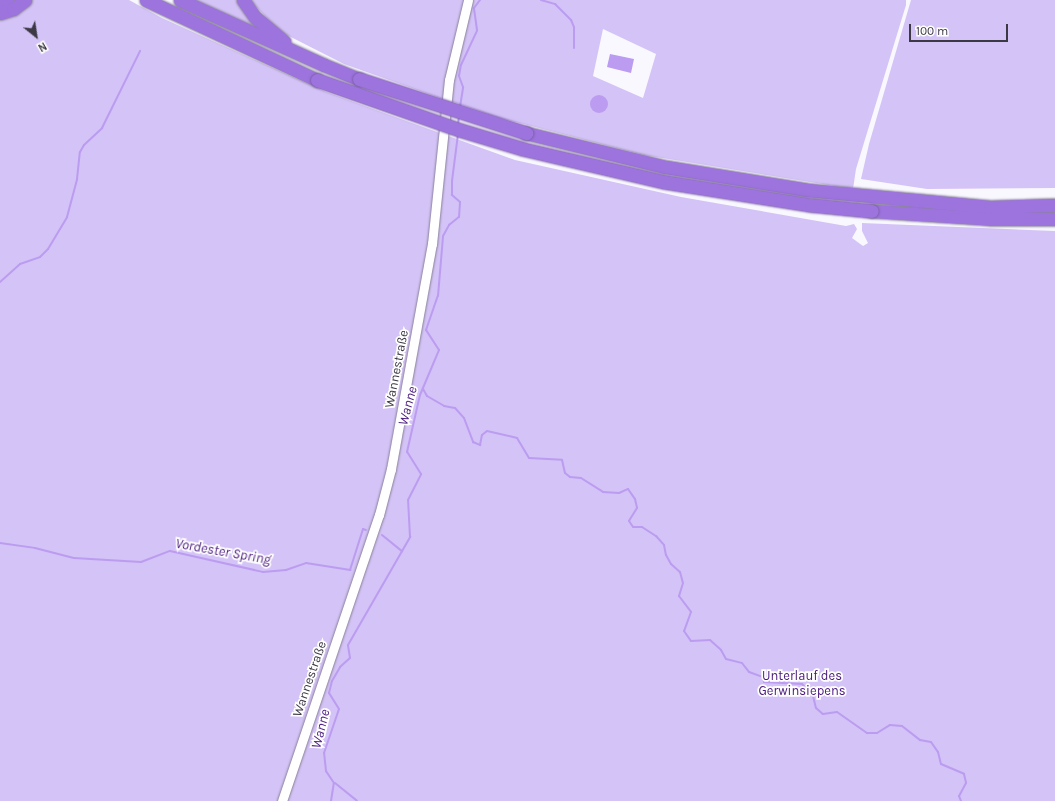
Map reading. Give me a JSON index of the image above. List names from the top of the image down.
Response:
{
  "streets": {
    "street": ["Wannestraße"]
  },
  "water": ["Wanne", "Vordester Spring"],
  "parks": ["Unterlauf des Gerwinsiepens"],
  "scale_bar": "100 m",
  "north": "bottom right"
}
